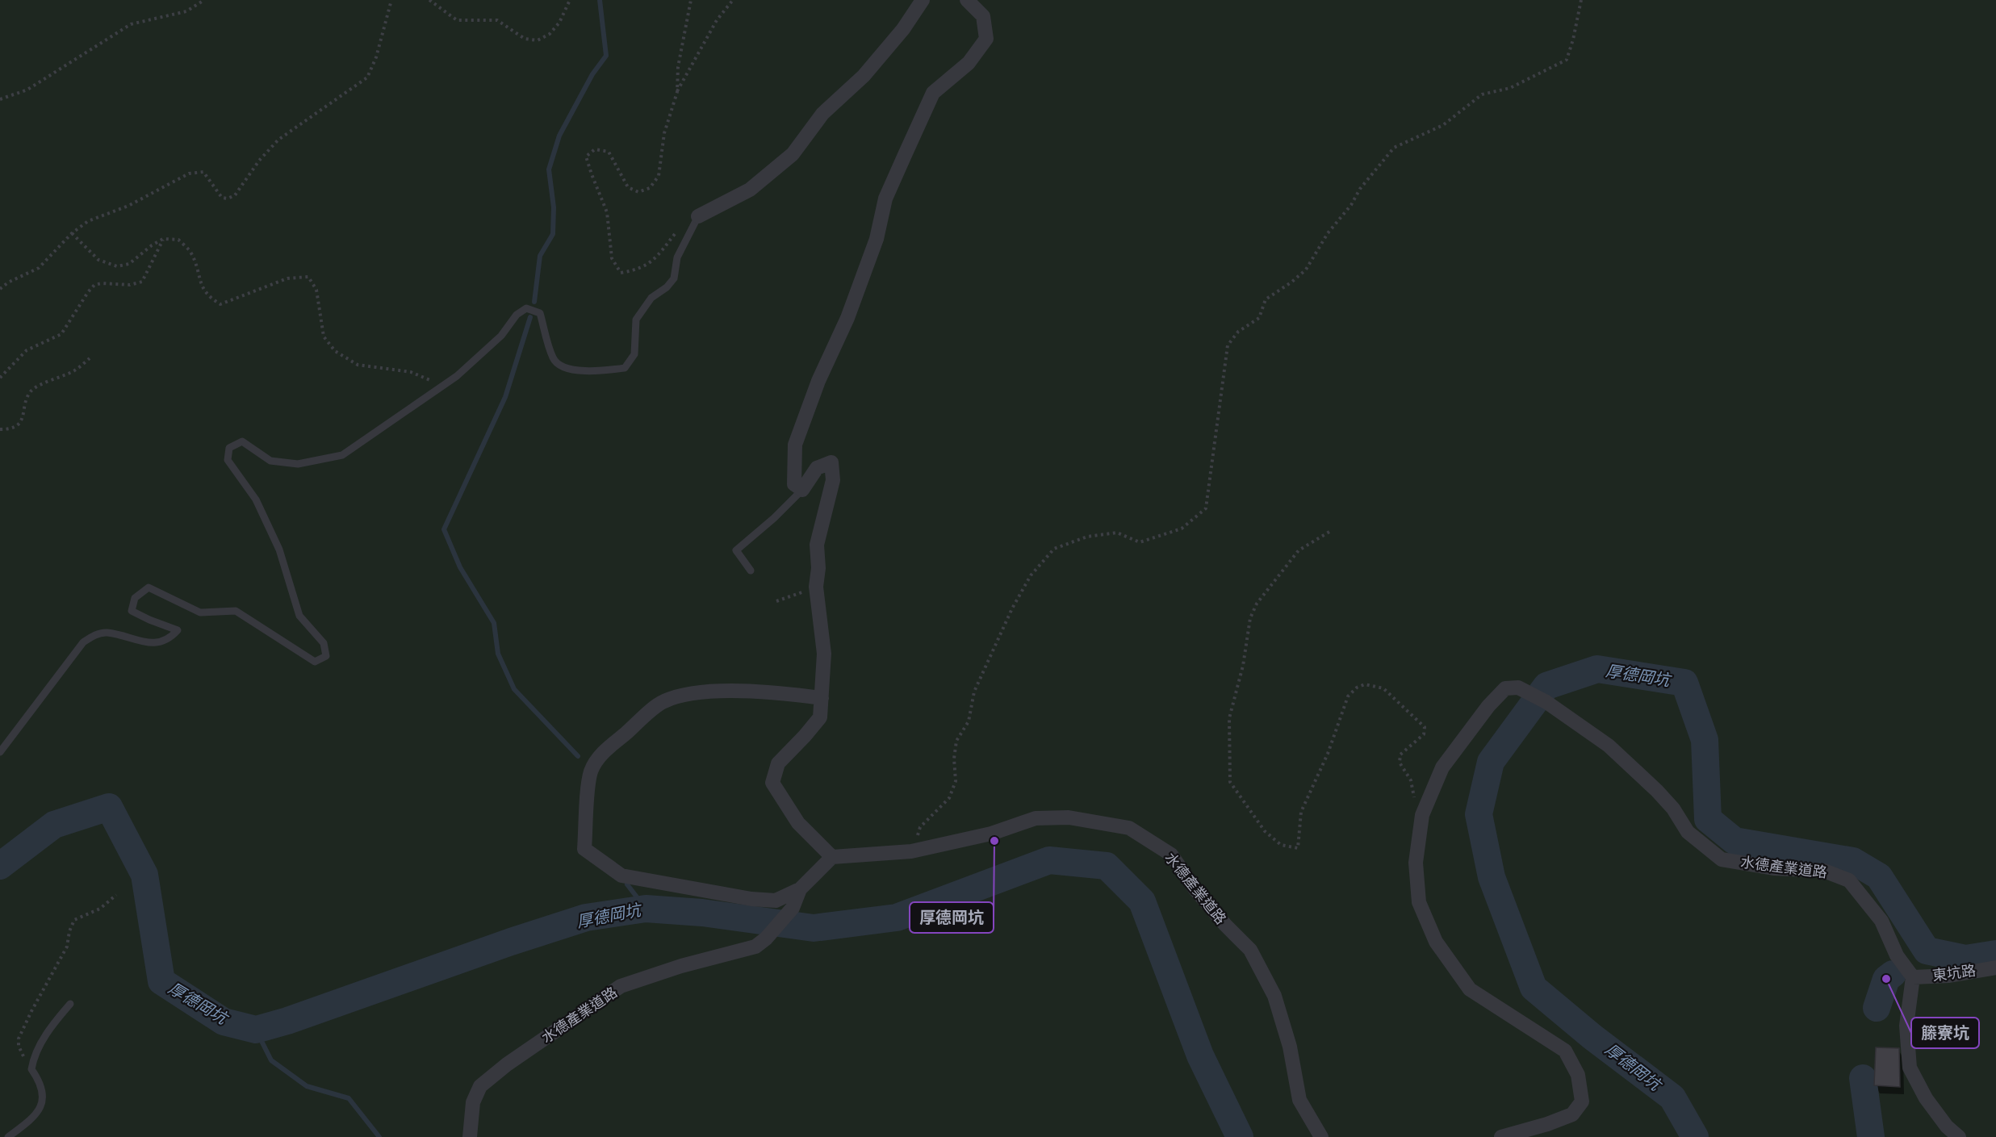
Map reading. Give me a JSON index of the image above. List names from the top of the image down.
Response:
{
  "streets": {
    "street": ["水德產業道路", "東坑路"]
  },
  "crossings": [
    ["水德產業道路", "東坑路"]
  ],
  "water": ["厚德岡坑"],
  "places": ["厚德岡坑", "籐寮坑"]
}
